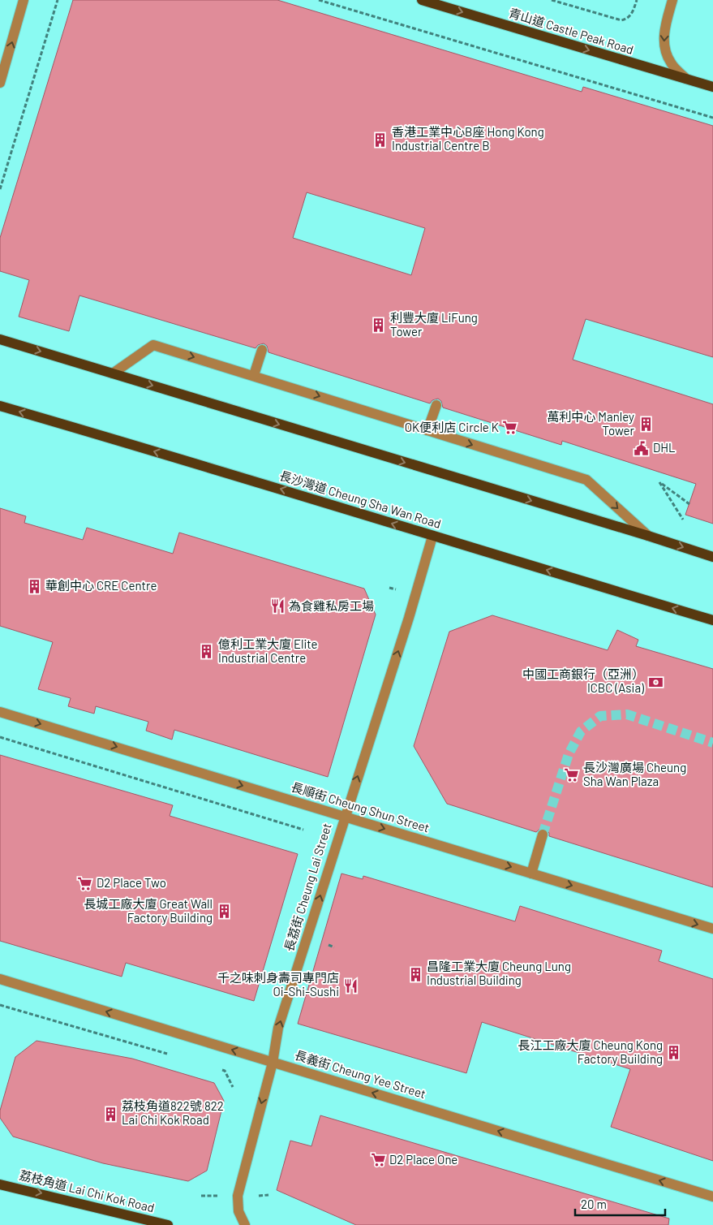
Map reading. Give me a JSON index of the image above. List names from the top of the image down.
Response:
{
  "streets": {
    "main road": ["青山道 Castle Peak Road", "長沙灣道 Cheung Sha Wan Road", "荔枝角道 Lai Chi Kok Road"],
    "street": ["長順街 Cheung Shun Street", "長荔街 Cheung Lai Street", "長義街 Cheung Yee Street"]
  },
  "crossings": [
    ["長沙灣道 Cheung Sha Wan Road", "長荔街 Cheung Lai Street"],
    ["長順街 Cheung Shun Street", "長荔街 Cheung Lai Street"],
    ["長荔街 Cheung Lai Street", "長義街 Cheung Yee Street"]
  ],
  "one_way": [
    "青山道 Castle Peak Road",
    "長順街 Cheung Shun Street",
    "長義街 Cheung Yee Street",
    "荔枝角道 Lai Chi Kok Road"
  ],
  "places": {
    "building": [
      "香港工業中心B座 Hong Kong Industrial Centre B",
      "利豐大廈 LiFung Tower",
      "萬利中心 Manley Tower",
      "華創中心 CRE Centre",
      "億利工業大廈 Elite Industrial Centre",
      "長城工廠大廈 Great Wall Factory Building",
      "昌隆工業大廈 Cheung Lung Industrial Building",
      "長江工廠大廈 Cheung Kong Factory Building",
      "荔枝角道822號 822 Lai Chi Kok Road"
    ],
    "supermarket": [
      "OK便利店 Circle K",
      "長沙灣廣場 Cheung Sha Wan Plaza",
      "D2 Place Two",
      "D2 Place One"
    ],
    "public building": ["DHL"],
    "restaurant": ["為食雞私房工場", "千之味刺身壽司專門店 Oi-Shi-Sushi"],
    "bank": ["中國工商銀行（亞洲） ICBC (Asia)"]
  },
  "scale_bar": "20 m"
}
